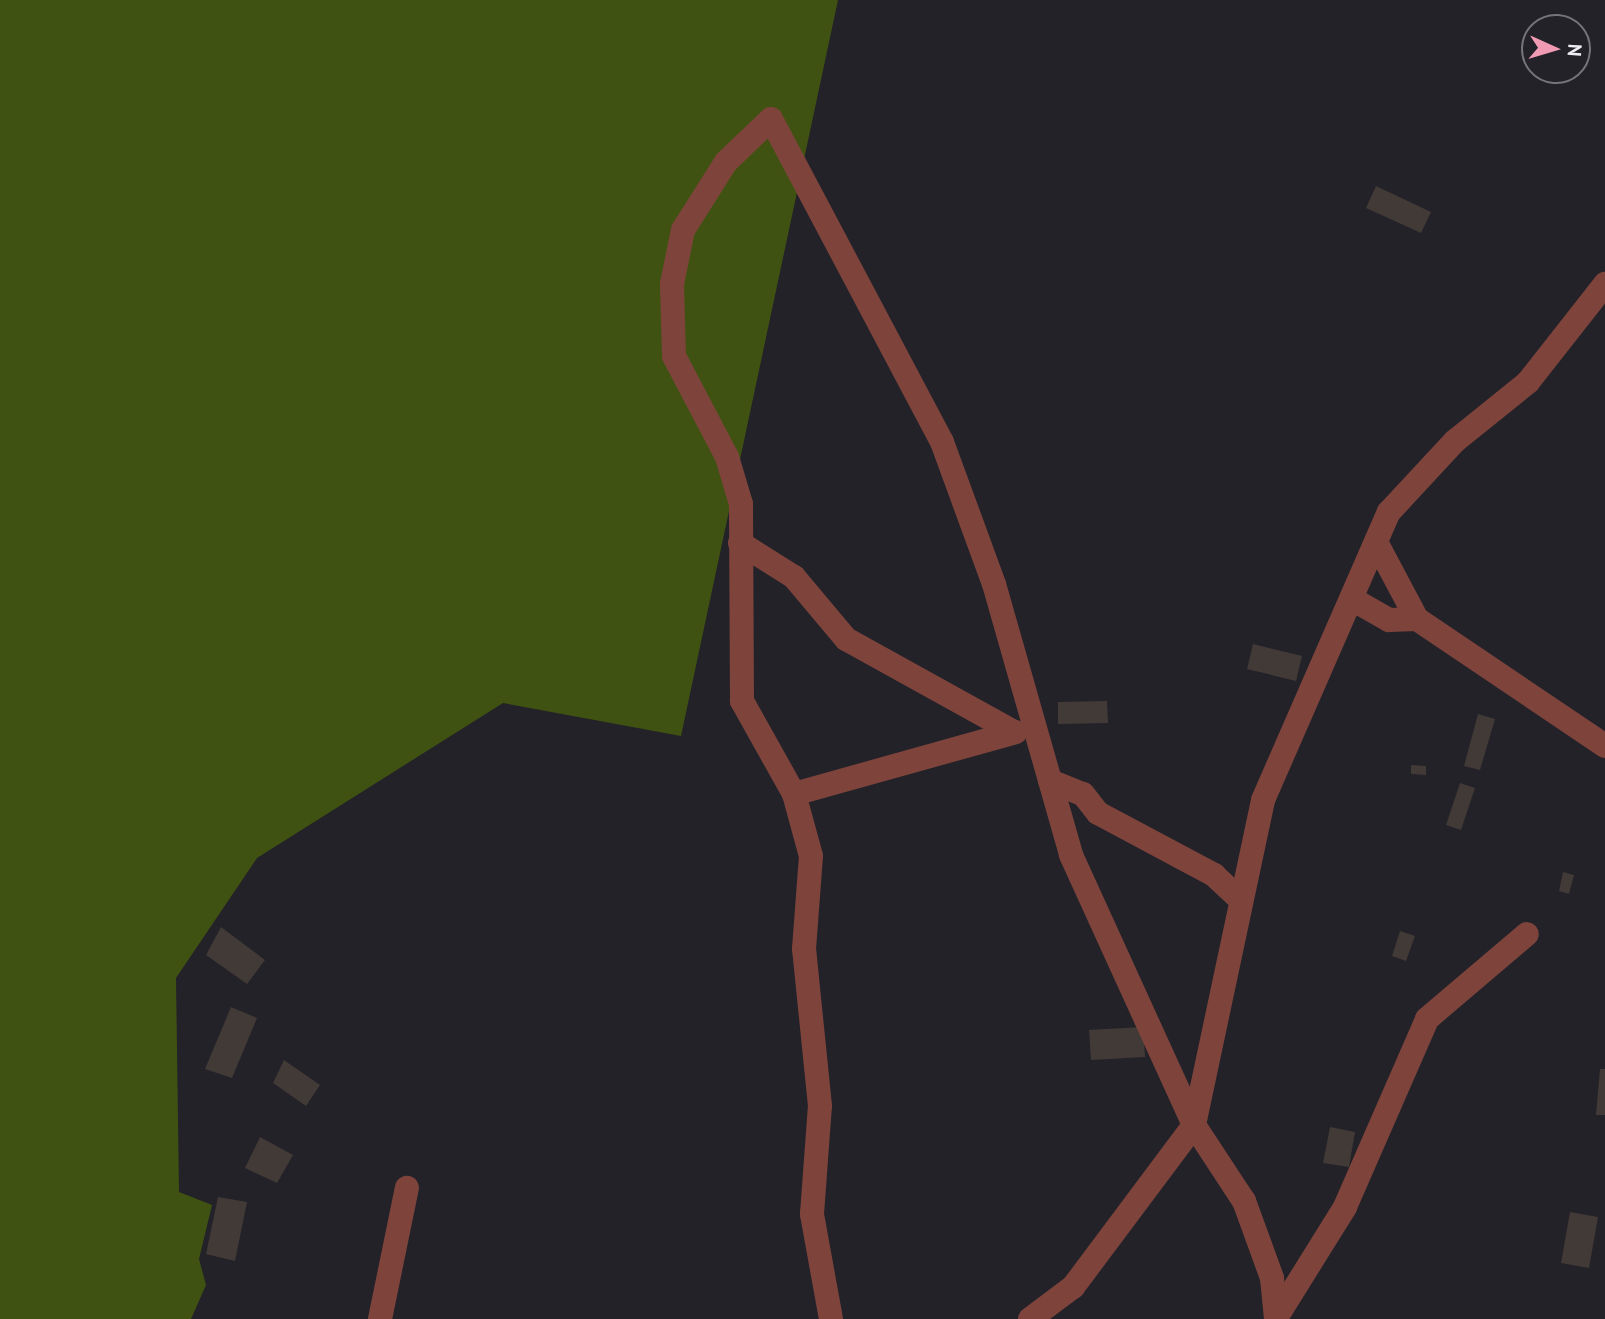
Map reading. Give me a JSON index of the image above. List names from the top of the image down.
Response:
{
  "north": "right"
}
